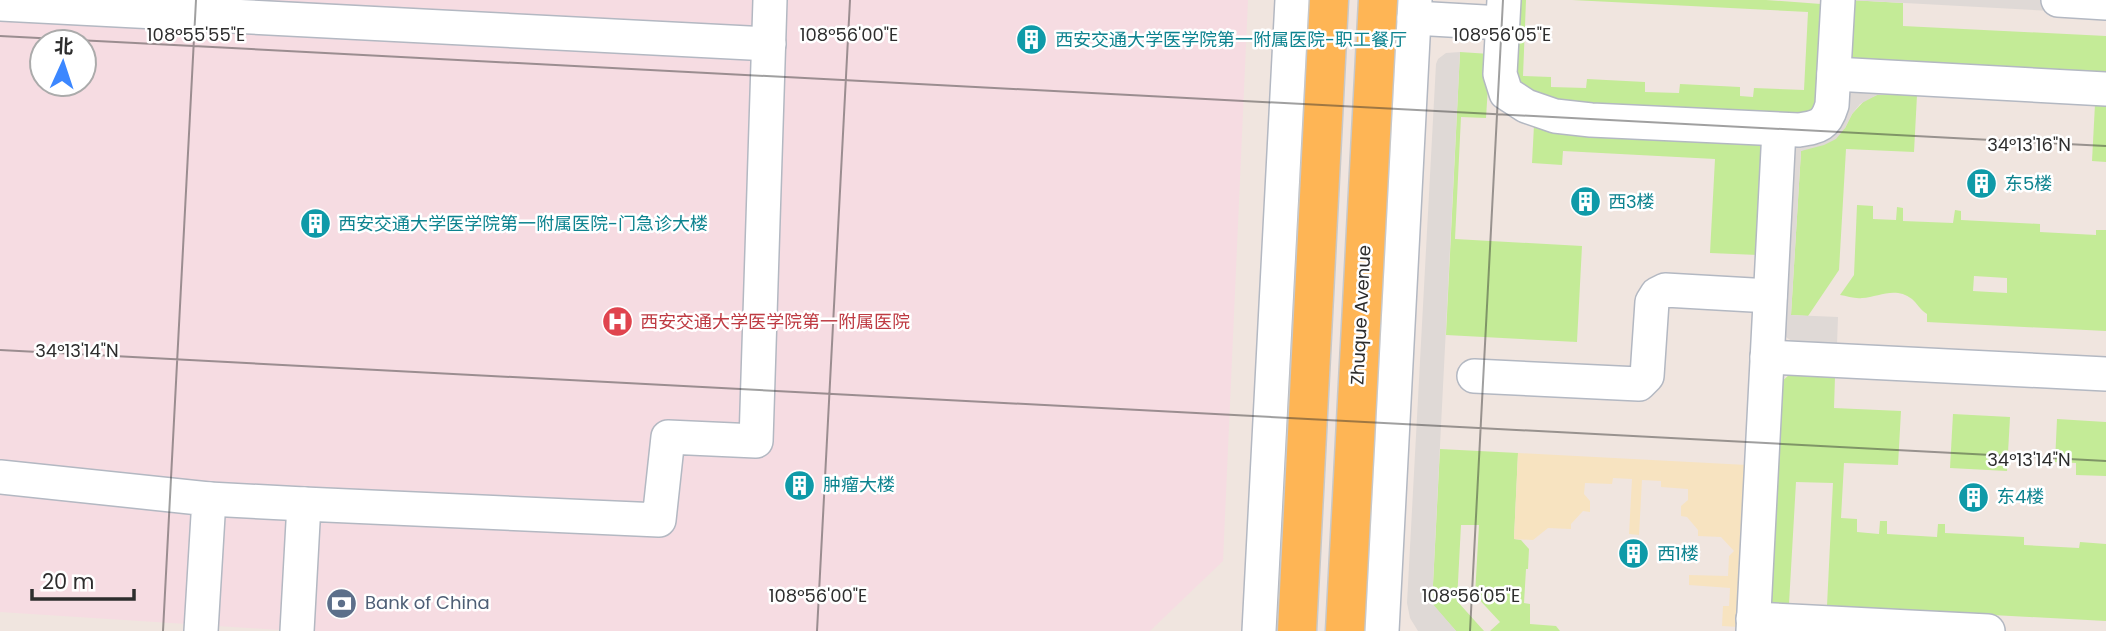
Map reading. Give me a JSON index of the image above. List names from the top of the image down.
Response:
{
  "streets": {
    "main road": ["Zhuque Avenue"]
  },
  "places": {
    "building": [
      "西安交通大学医学院第一附属医院-职工餐厅",
      "东5楼",
      "西3楼",
      "西安交通大学医学院第一附属医院-门急诊大楼",
      "肿瘤大楼",
      "东4楼",
      "西1楼"
    ],
    "hospital": ["西安交通大学医学院第一附属医院"],
    "bank": ["Bank of China"]
  },
  "scale_bar": "20 m",
  "north": "top",
  "coordinates": [
    "108°55'55\"E",
    "108°56'00\"E",
    "108°56'05\"E",
    "34°13'16\"N",
    "34°13'14\"N"
  ]
}
